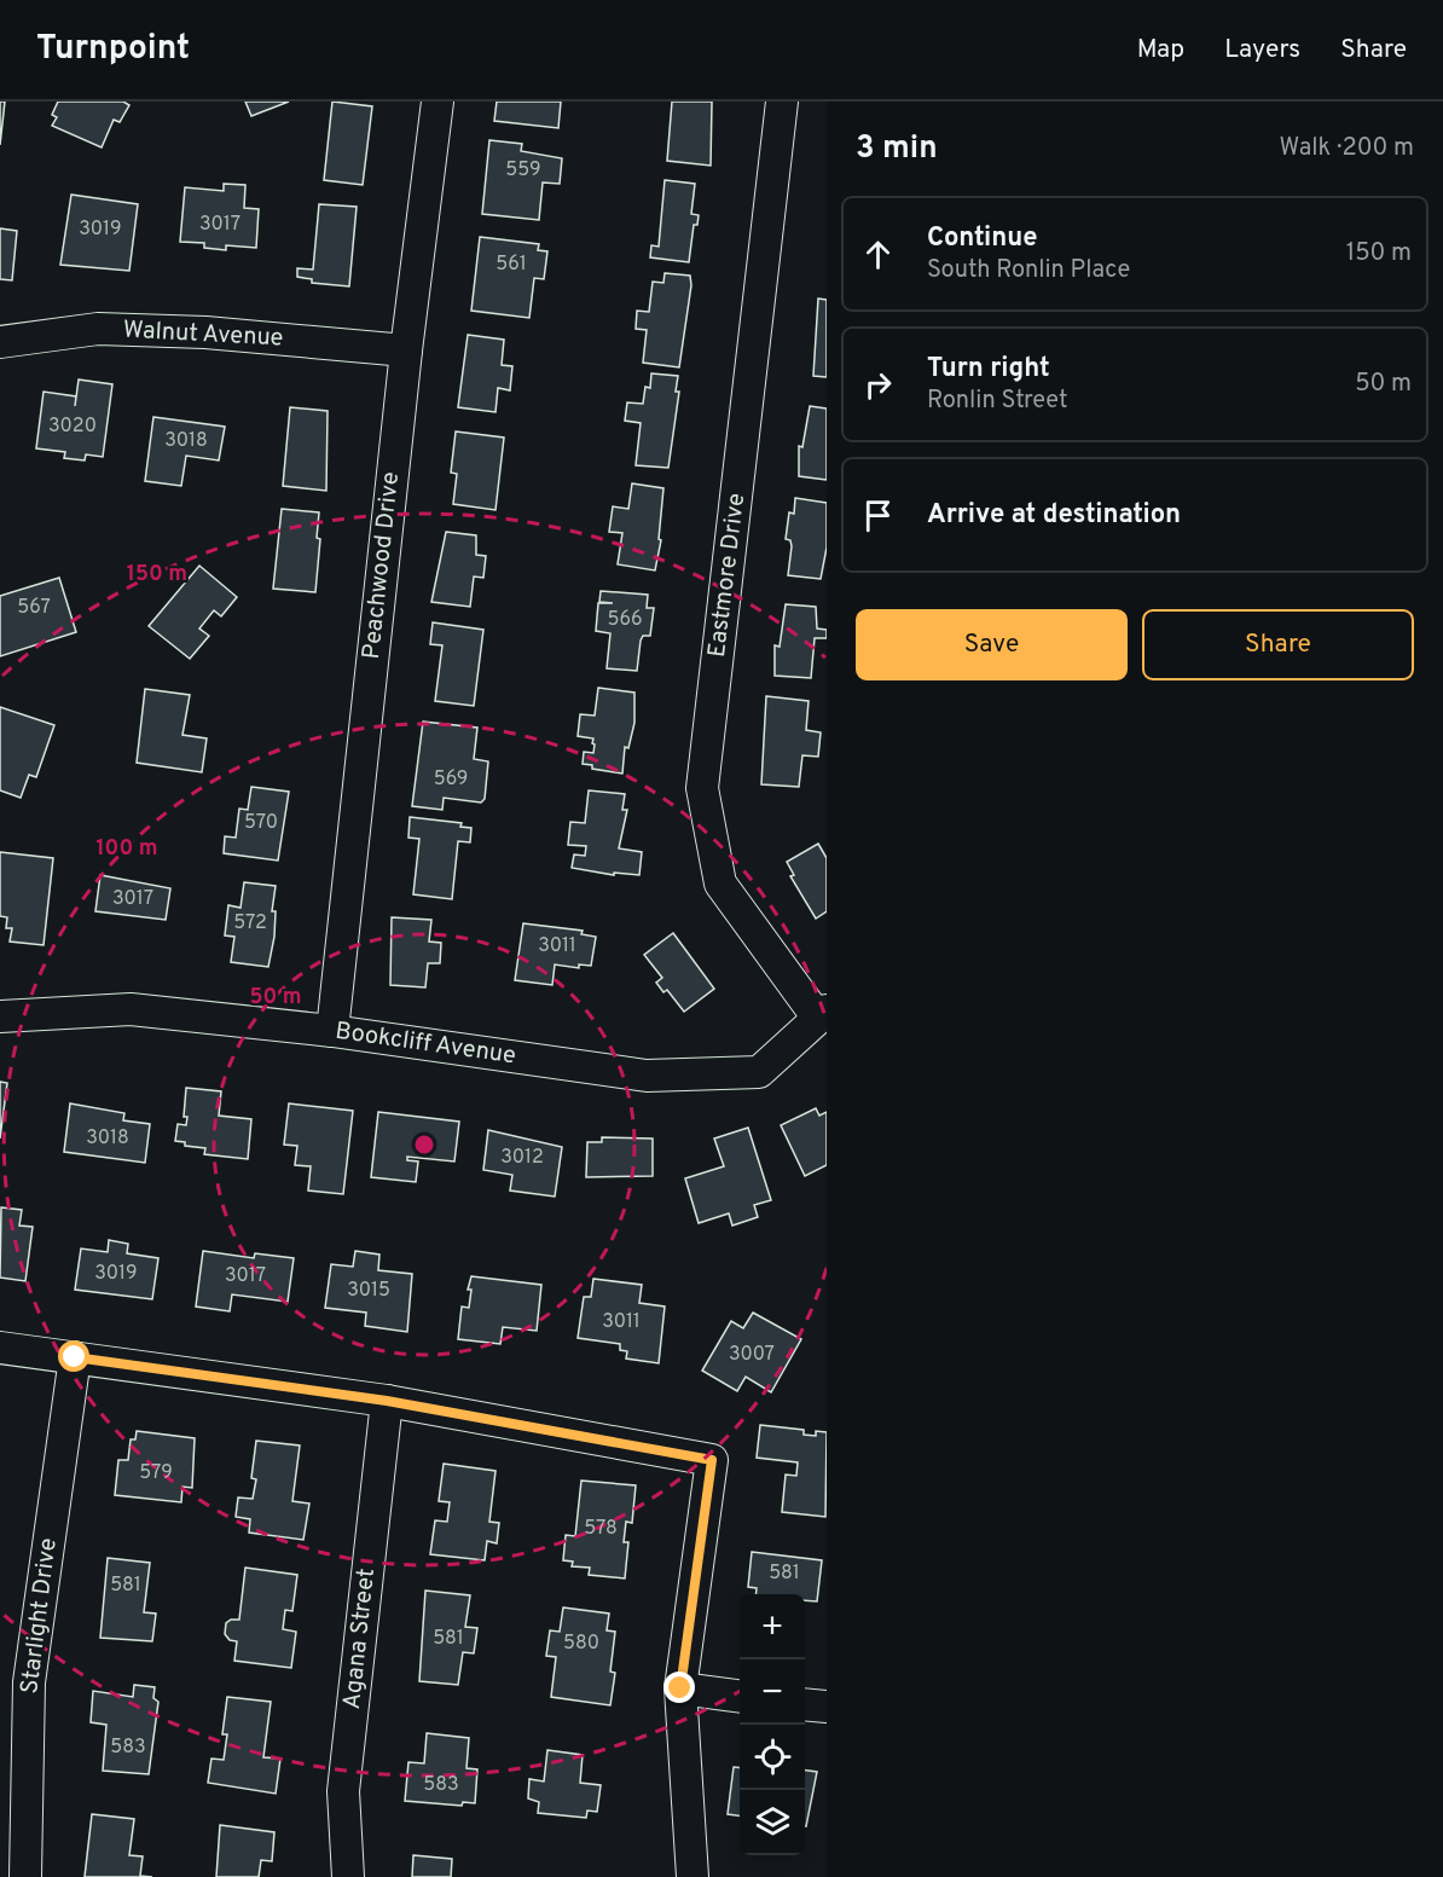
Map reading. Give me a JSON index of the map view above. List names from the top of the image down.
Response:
{
  "streets": {
    "street": [
      "Walnut Avenue",
      "Peachwood Drive",
      "Eastmore Drive",
      "Bookcliff Avenue",
      "Starlight Drive",
      "Agana Street"
    ]
  },
  "crossings": [
    ["Walnut Avenue", "Peachwood Drive"],
    ["Peachwood Drive", "Bookcliff Avenue"],
    ["Eastmore Drive", "Bookcliff Avenue"]
  ],
  "house_numbers": [
    "559",
    "3017",
    "3019",
    "561",
    "3020",
    "3018",
    "567",
    "566",
    "569",
    "570",
    "3017",
    "572",
    "3011",
    "3018",
    "3012",
    "3019",
    "3017",
    "3015",
    "3011",
    "3007",
    "579",
    "578",
    "581",
    "581",
    "581",
    "580",
    "583",
    "583"
  ],
  "page": {
    "header": "Turnpoint",
    "nav": ["Map", "Layers", "Share"],
    "heading": ["3 min", "Walk · 200 m"],
    "list": [
      ["Continue", "South Ronlin Place", "150 m"],
      ["Turn right", "Ronlin Street", "50 m"],
      "Arrive at destination"
    ],
    "buttons": ["Save", "Share"],
    "map_buttons": ["+", "−"]
  },
  "rings": ["150 m", "100 m", "50 m"]
}
